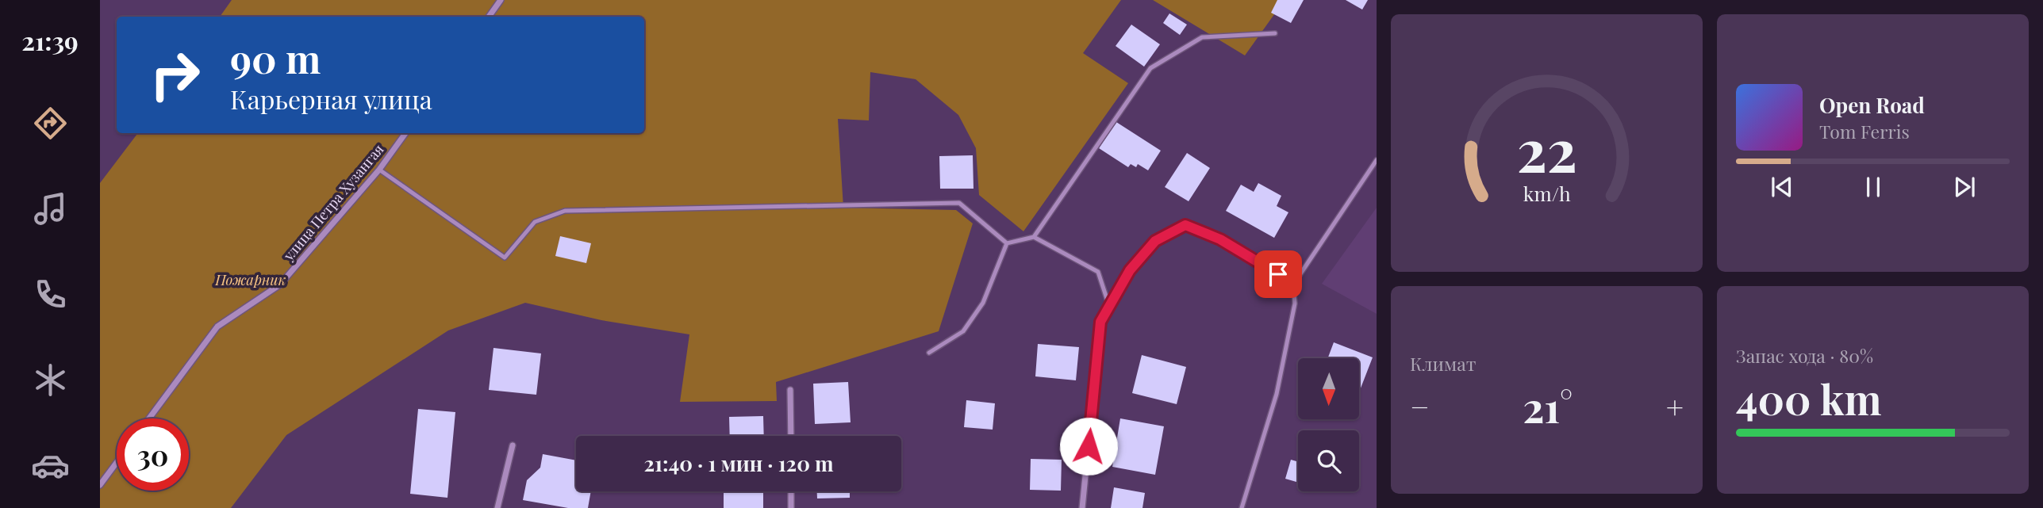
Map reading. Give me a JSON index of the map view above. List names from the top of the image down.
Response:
{
  "streets": {
    "street": ["улица Петра Хузангая"]
  },
  "parks": ["Пожарник"],
  "north": "bottom",
  "page": {
    "tabs": "21:39",
    "turn": ["90 m", "Карьерная улица"],
    "song": ["Open Road", "Tom Ferris"],
    "tile": [
      "Климат",
      ["Запас хода · 80%", "400 km"]
    ],
    "heat": ["−", "21°", "+"],
    "limit": "30",
    "trip": "21:40 · 1 мин · 120 m",
    "gauge": ["22", "km/h"]
  }
}
